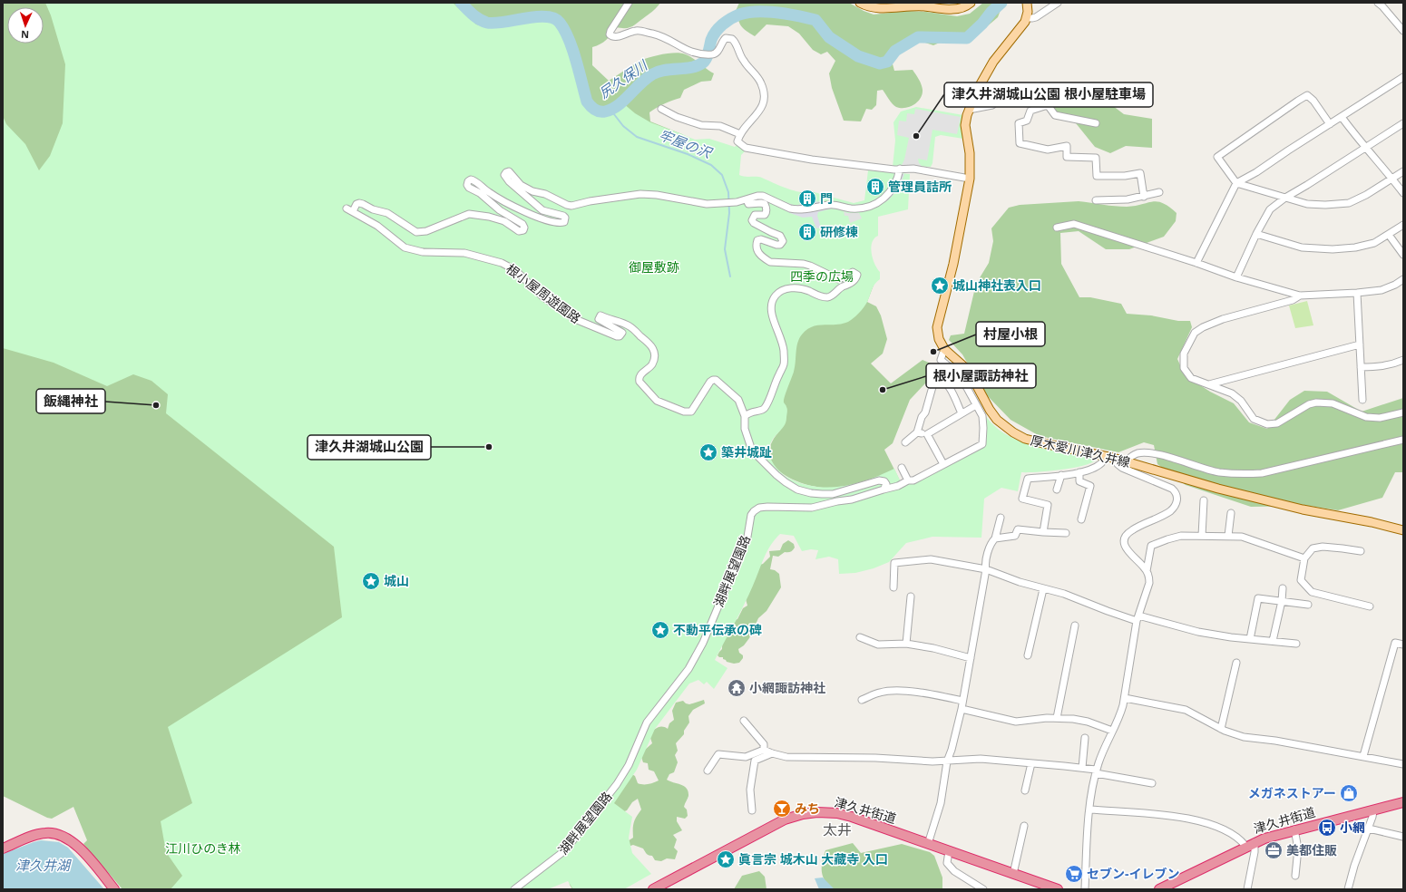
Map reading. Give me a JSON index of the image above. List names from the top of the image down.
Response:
{
  "streets": {
    "highway": ["津久井街道"],
    "main road": ["厚木愛川津久井線"],
    "street": ["根小屋周遊園路", "湖畔展望園路"]
  },
  "districts": ["太井"],
  "water": ["尻久保川", "牢屋の沢", "津久井湖"],
  "parks": ["御屋敷跡", "四季の広場", "江川ひのき林"],
  "places": {
    "other": [
      "津久井湖城山公園 根小屋駐車場",
      "村屋小根",
      "根小屋諏訪神社",
      "飯縄神社",
      "津久井湖城山公園"
    ],
    "building": ["管理員詰所", "門", "研修棟"],
    "place": [
      "城山神社表入口",
      "築井城趾",
      "城山",
      "不動平伝承の碑",
      "眞言宗 城木山 大藏寺 入口"
    ],
    "temple": ["小網諏訪神社"],
    "shop": ["メガネストアー"],
    "bar": ["みち"],
    "bus stop": ["小網"],
    "office": ["美都住販"],
    "supermarket": ["セブン-イレブン"]
  },
  "north": "bottom"
}
